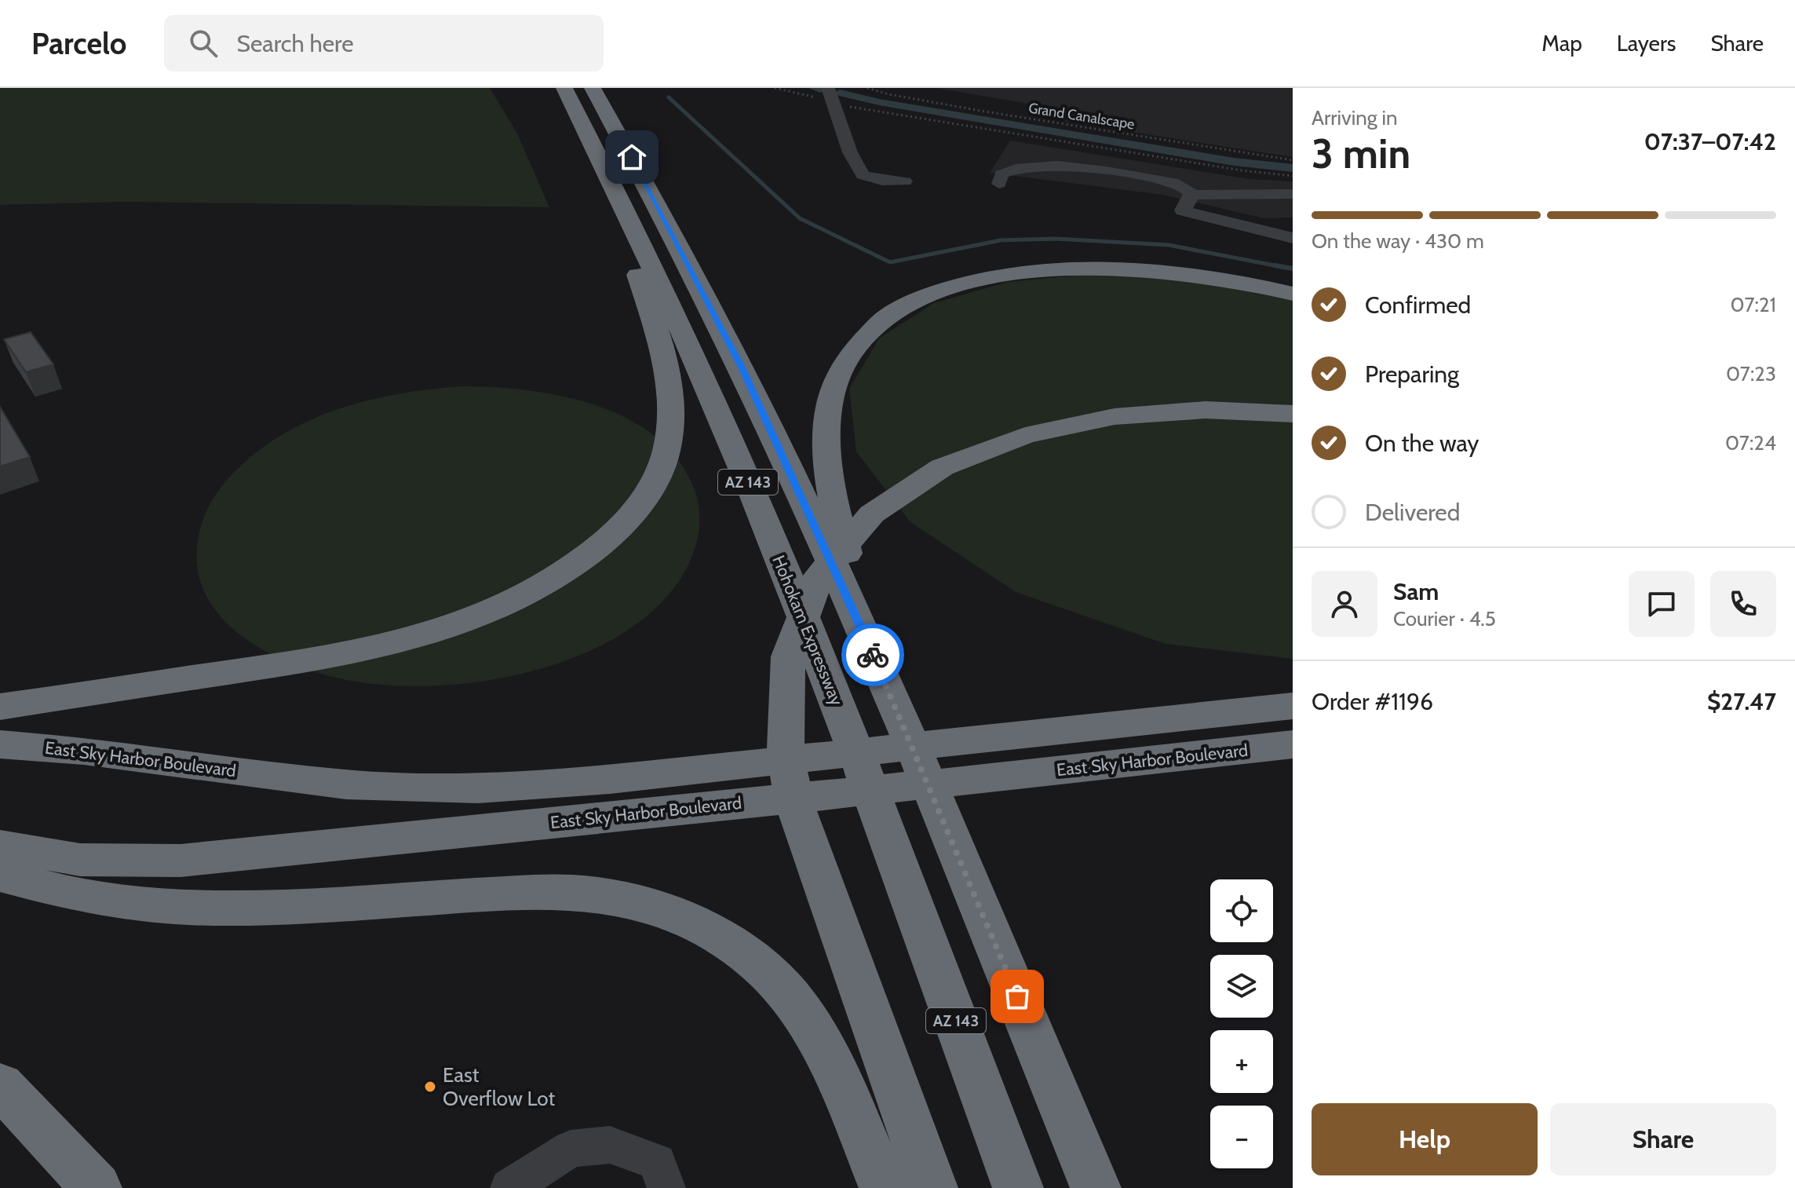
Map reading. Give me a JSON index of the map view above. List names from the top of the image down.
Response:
{
  "streets": {
    "highway": ["AZ 143", "Hohokam Expressway", "East Sky Harbor Boulevard"],
    "path": ["Grand Canalscape"]
  },
  "places": ["East Overflow Lot"],
  "page": {
    "header": "Parcelo",
    "search": "Search here",
    "nav": ["Map", "Layers", "Share"],
    "heading": ["3 min", "Arriving in", "07:37–07:42"],
    "panel": [
      "Sam",
      "Courier · 4.5",
      "Order #1196",
      "$27.47"
    ],
    "bar": "On the way · 430 m",
    "list": [
      ["Confirmed", "07:21"],
      ["Preparing", "07:23"],
      ["On the way", "07:24"],
      "Delivered"
    ],
    "map_buttons": ["+", "−"],
    "buttons": ["Help", "Share"]
  }
}
